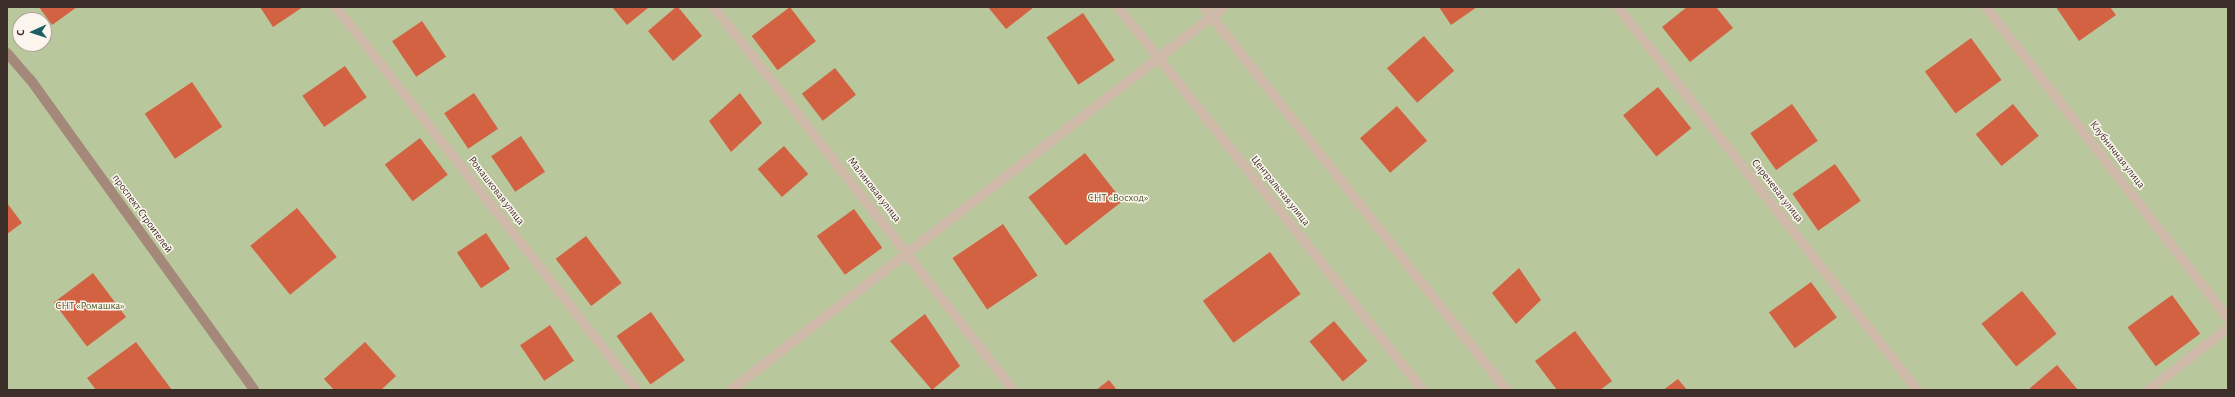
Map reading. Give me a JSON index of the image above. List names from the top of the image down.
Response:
{
  "streets": {
    "street": [
      "Клубничная улица",
      "Малиновая улица",
      "Ромашковая улица",
      "Центральная улица",
      "Сиреневая улица",
      "проспект Строителей"
    ]
  },
  "parks": ["СНТ «Восход»", "СНТ «Ромашка»"],
  "north": "left"
}
